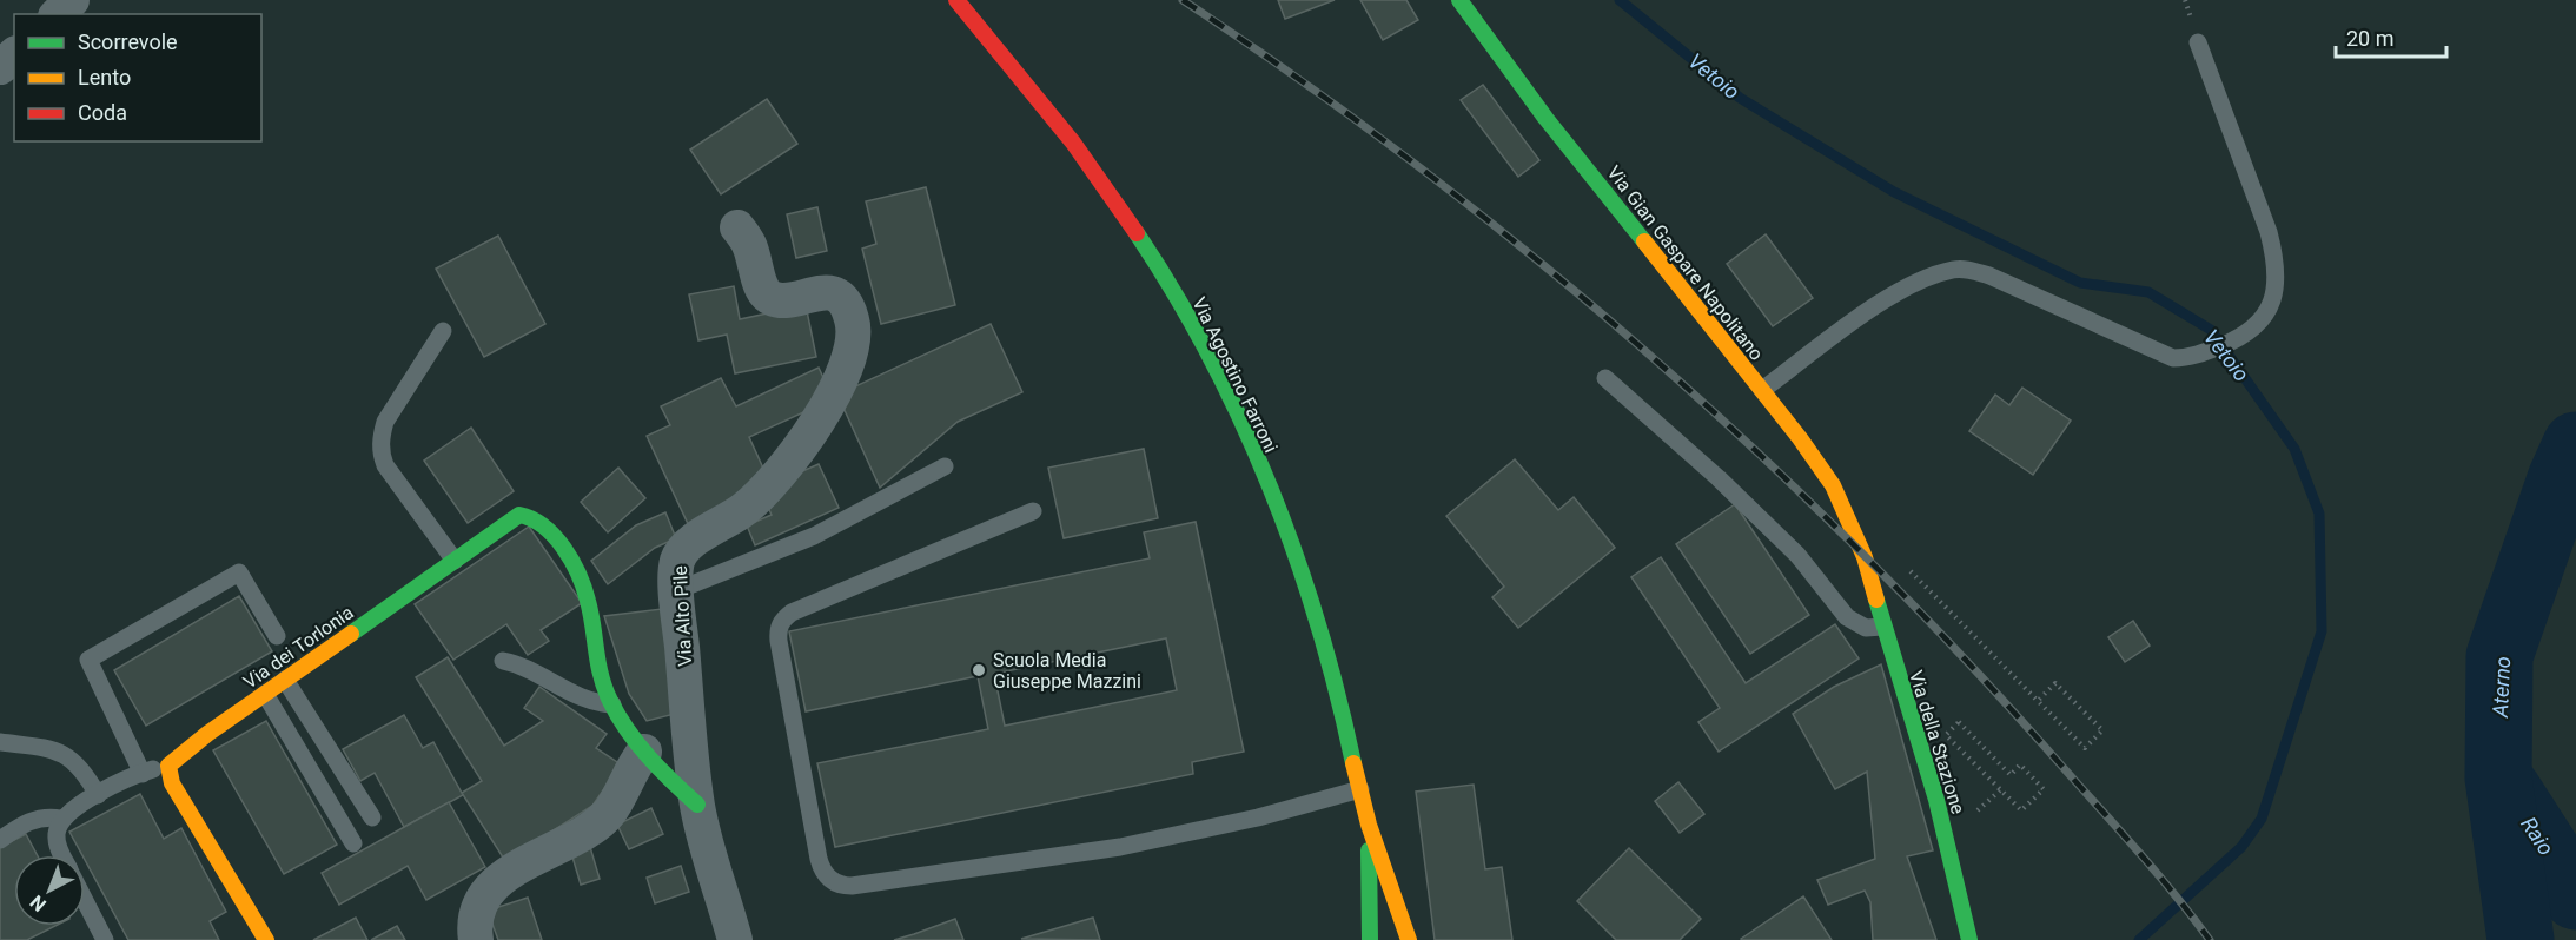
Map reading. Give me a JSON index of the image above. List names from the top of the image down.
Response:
{
  "streets": {
    "street": [
      "Via Gian Gaspare Napolitano",
      "Via Agostino Farroni",
      "Via Alto Pile",
      "Via dei Torlonia",
      "Via della Stazione"
    ]
  },
  "crossings": [
    ["Via Gian Gaspare Napolitano", "Via della Stazione"]
  ],
  "water": ["Vetoio", "Aterno", "Raio"],
  "places": ["Scuola Media Giuseppe Mazzini"],
  "legend": ["Scorrevole", "Lento", "Coda"],
  "scale_bar": "20 m",
  "north": "bottom left"
}
